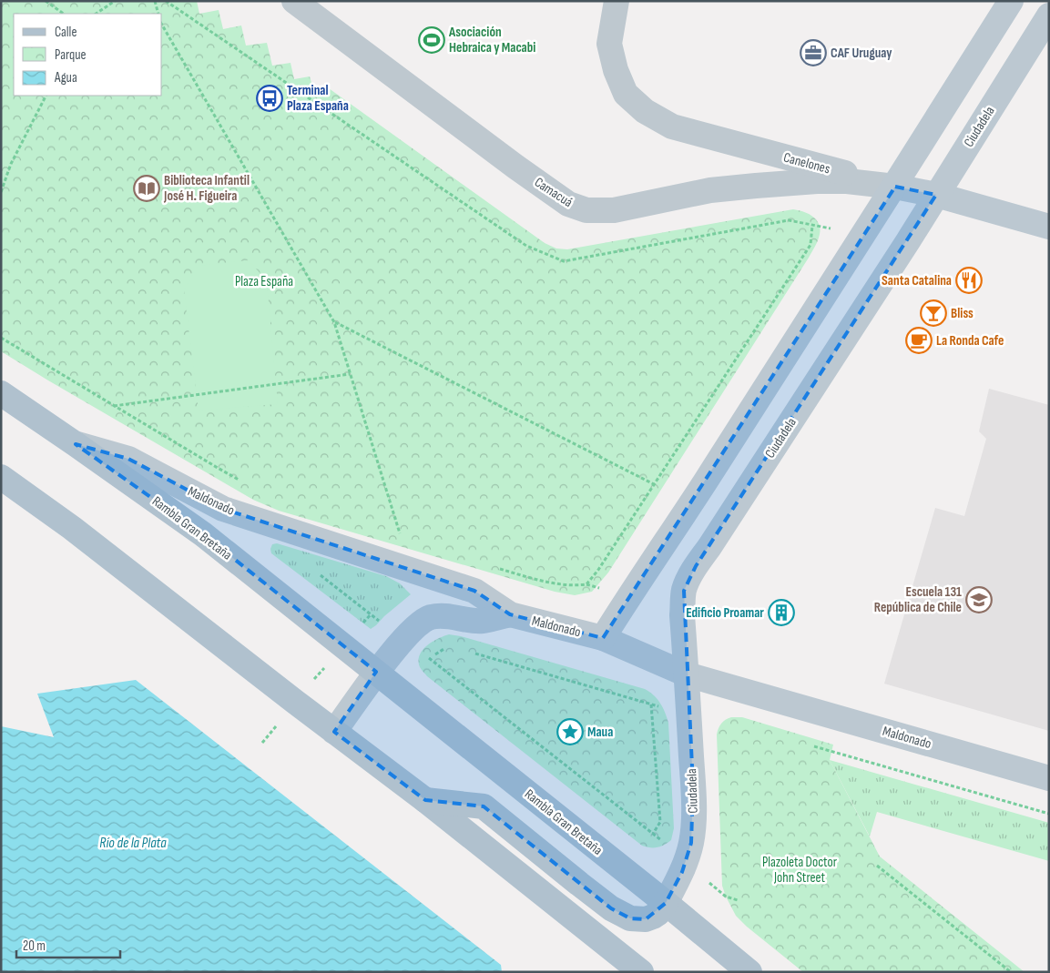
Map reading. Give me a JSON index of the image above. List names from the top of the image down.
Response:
{
  "streets": {
    "main road": ["Rambla Gran Bretaña"],
    "street": [
      "Ciudadela",
      "Canelones",
      "Camacuá",
      "Maldonado"
    ]
  },
  "crossings": [
    ["Ciudadela", "Canelones"],
    ["Ciudadela", "Maldonado"],
    ["Ciudadela", "Rambla Gran Bretaña"],
    ["Canelones", "Camacuá"],
    ["Maldonado", "Rambla Gran Bretaña"]
  ],
  "water": ["Río de la Plata"],
  "parks": ["Plaza España", "Plazoleta Doctor John Street"],
  "places": {
    "sports": ["Asociación Hebraica y Macabi"],
    "office": ["CAF Uruguay"],
    "bus stop": ["Terminal Plaza España"],
    "library": ["Biblioteca Infantil José H. Figueira"],
    "restaurant": ["Santa Catalina"],
    "bar": ["Bliss"],
    "cafe": ["La Ronda Cafe"],
    "school or university": ["Escuela 131 República de Chile"],
    "building": ["Edificio Proamar"],
    "place": ["Maua"]
  },
  "legend": ["Calle", "Parque", "Agua"],
  "scale_bar": "20 m"
}
